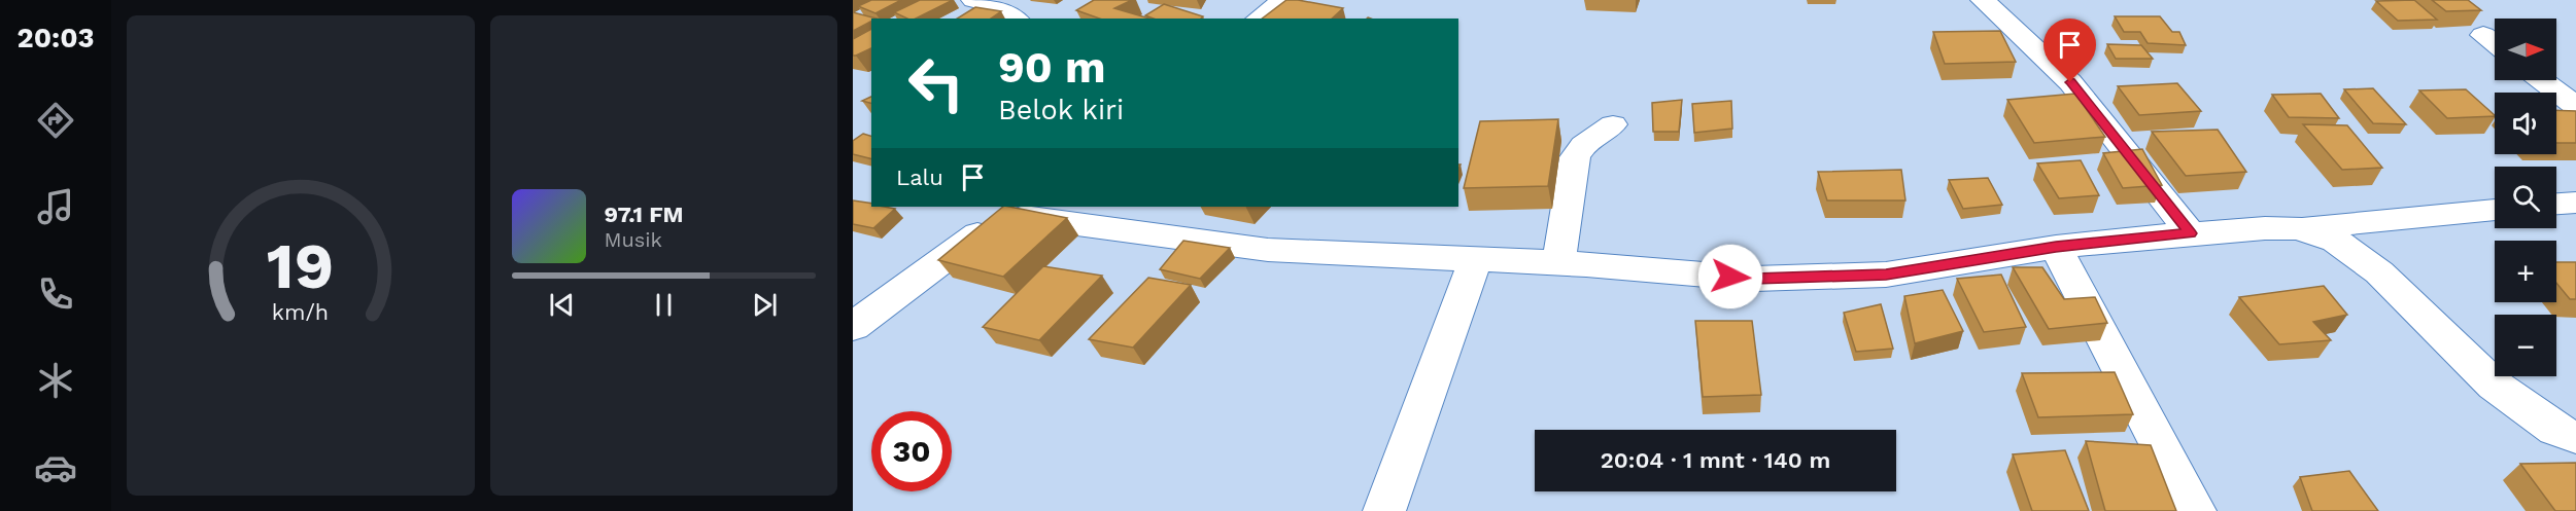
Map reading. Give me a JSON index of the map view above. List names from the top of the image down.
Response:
{
  "north": "right",
  "page": {
    "tabs": "20:03",
    "map_buttons": ["+", "−"],
    "turn": ["90 m", "Belok kiri"],
    "then": "Lalu",
    "song": ["97.1 FM", "Musik"],
    "limit": "30",
    "trip": "20:04 · 1 mnt · 140 m",
    "gauge": ["19", "km/h"]
  }
}
